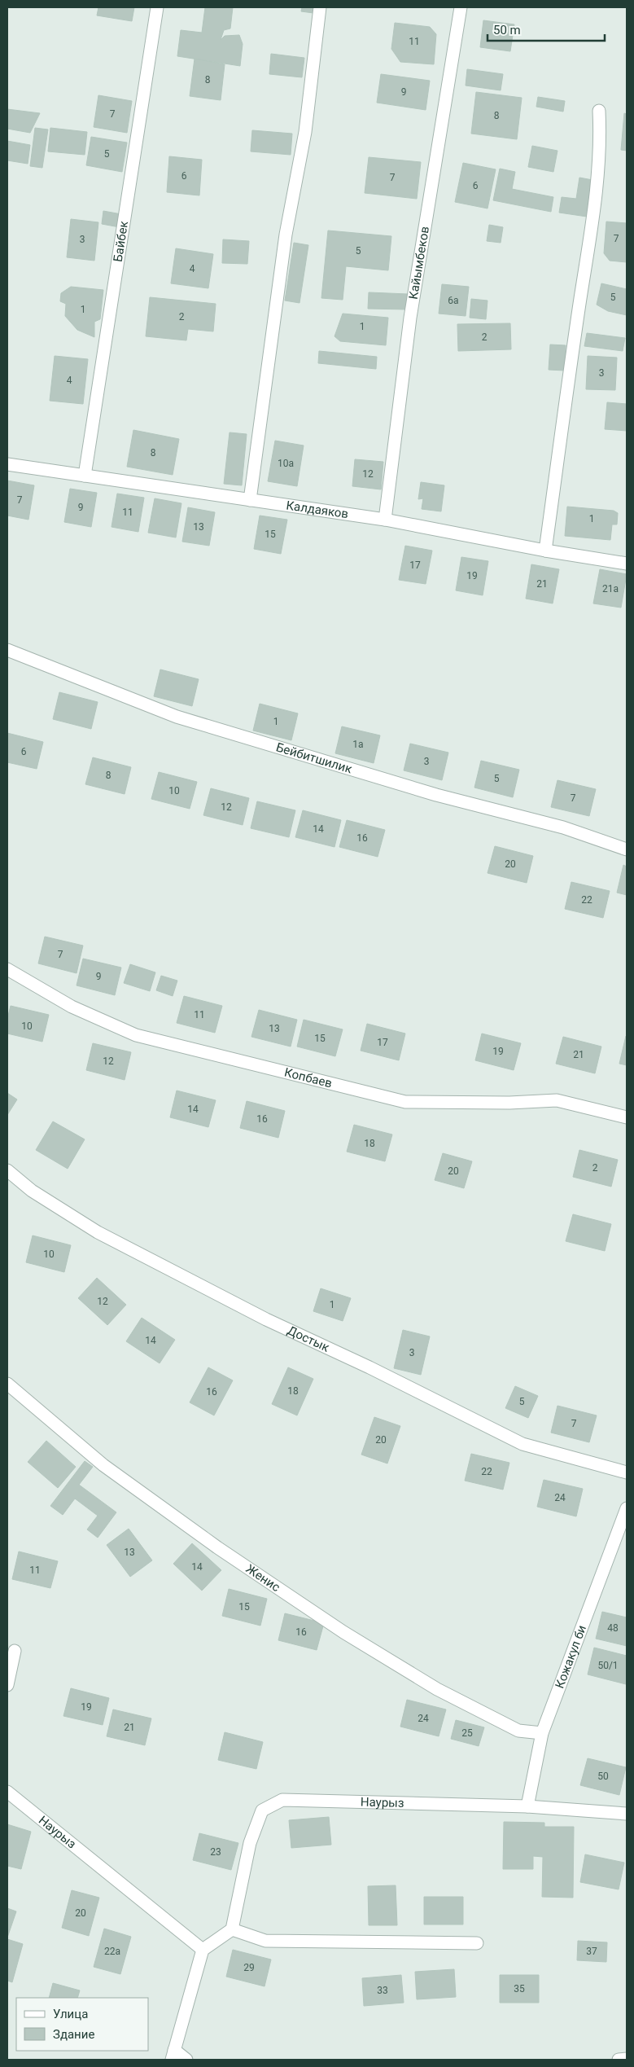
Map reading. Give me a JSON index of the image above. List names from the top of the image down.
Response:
{
  "streets": {
    "street": [
      "Байбек",
      "Кайымбеков",
      "Калдаяков",
      "Бейбитшилик",
      "Копбаев",
      "Достык",
      "Женис",
      "Кожакул би",
      "Наурыз"
    ]
  },
  "crossings": [
    ["Байбек", "Калдаяков"],
    ["Кайымбеков", "Калдаяков"],
    ["Женис", "Кожакул би"],
    ["Кожакул би", "Наурыз"]
  ],
  "house_numbers": [
    "11",
    "8",
    "9",
    "7",
    "8",
    "5",
    "6",
    "7",
    "6",
    "7",
    "3",
    "5",
    "4",
    "5",
    "6а",
    "1",
    "2",
    "1",
    "2",
    "3",
    "4",
    "8",
    "10а",
    "12",
    "7",
    "9",
    "11",
    "1",
    "13",
    "15",
    "17",
    "19",
    "21",
    "21а",
    "1",
    "1а",
    "6",
    "3",
    "8",
    "5",
    "10",
    "7",
    "12",
    "14",
    "16",
    "20",
    "22",
    "7",
    "9",
    "11",
    "10",
    "13",
    "15",
    "17",
    "19",
    "21",
    "12",
    "14",
    "16",
    "18",
    "2",
    "20",
    "10",
    "12",
    "1",
    "14",
    "3",
    "18",
    "16",
    "5",
    "7",
    "20",
    "22",
    "24",
    "13",
    "14",
    "11",
    "15",
    "48",
    "16",
    "50/1",
    "19",
    "24",
    "21",
    "25",
    "50",
    "23",
    "20",
    "22а",
    "37",
    "29",
    "35",
    "33"
  ],
  "legend": ["Улица", "Здание"],
  "scale_bar": "50 m"
}
